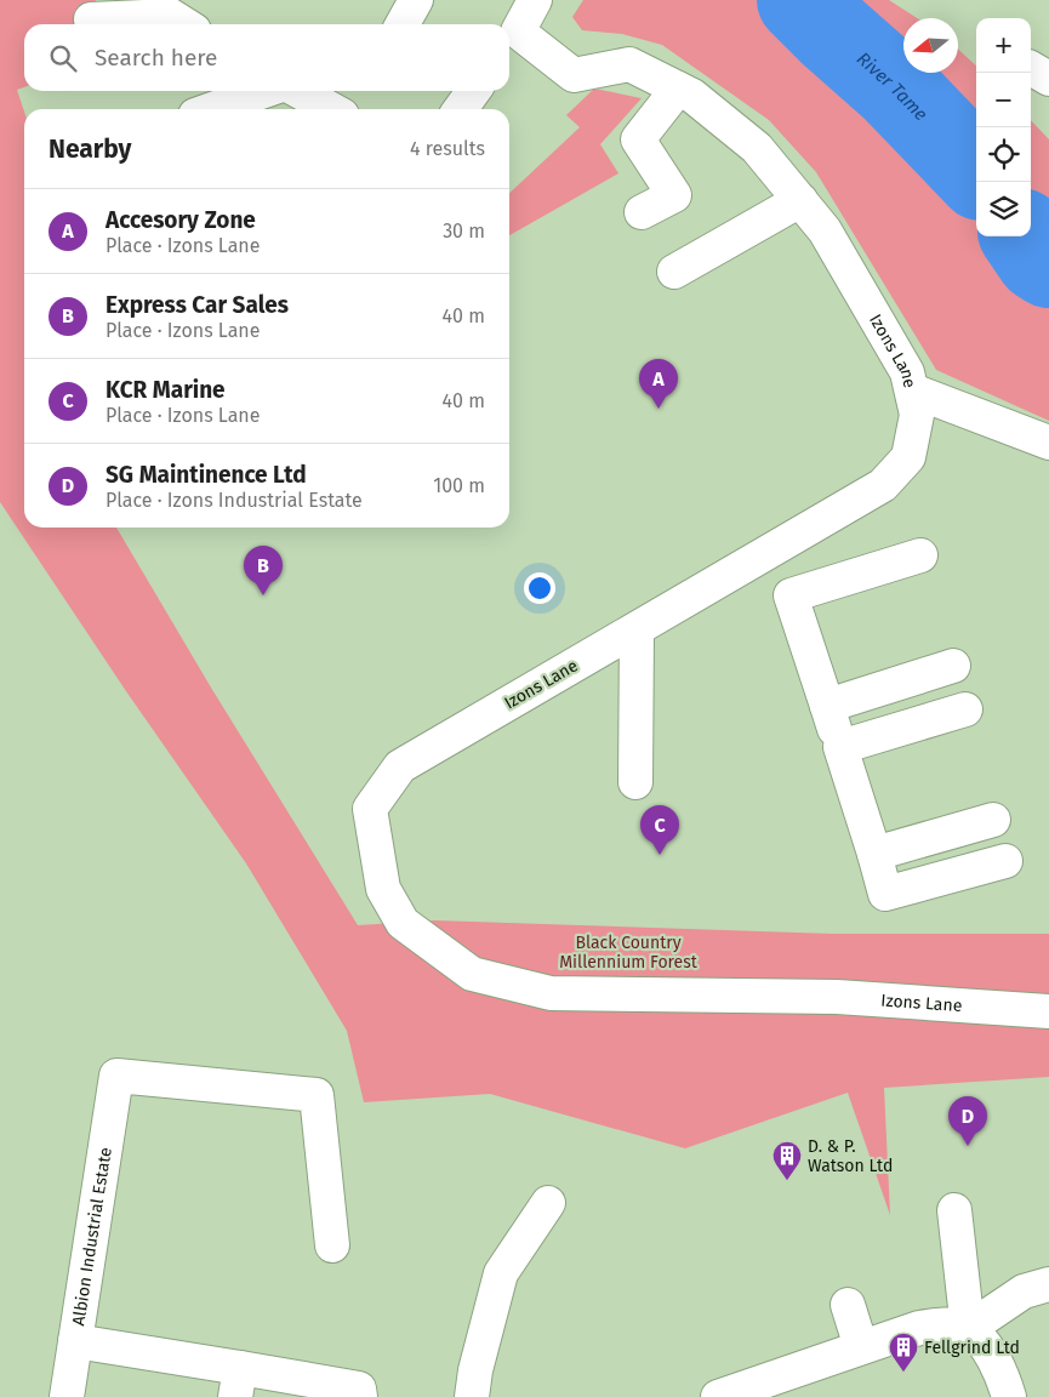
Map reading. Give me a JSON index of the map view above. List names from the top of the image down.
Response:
{
  "streets": {
    "street": ["Izons Lane", "Albion Industrial Estate"]
  },
  "water": ["River Tame"],
  "parks": ["Black Country Millennium Forest"],
  "places": {
    "building": ["D. & P. Watson Ltd", "Fellgrind Ltd"]
  },
  "north": "left",
  "page": {
    "map_buttons": ["+", "−"],
    "search": "Search here",
    "heading": ["Nearby", "4 results"],
    "list": [
      {
        "mark": "A",
        "name": "Accesory Zone",
        "note": "Place · Izons Lane",
        "value": "30 m"
      },
      {
        "mark": "B",
        "name": "Express Car Sales",
        "note": "Place · Izons Lane",
        "value": "40 m"
      },
      {
        "mark": "C",
        "name": "KCR Marine",
        "note": "Place · Izons Lane",
        "value": "40 m"
      },
      {
        "mark": "D",
        "name": "SG Maintinence Ltd",
        "note": "Place · Izons Industrial Estate",
        "value": "100 m"
      }
    ],
    "pins": [
      "A",
      "B",
      "C",
      "D"
    ]
  }
}
